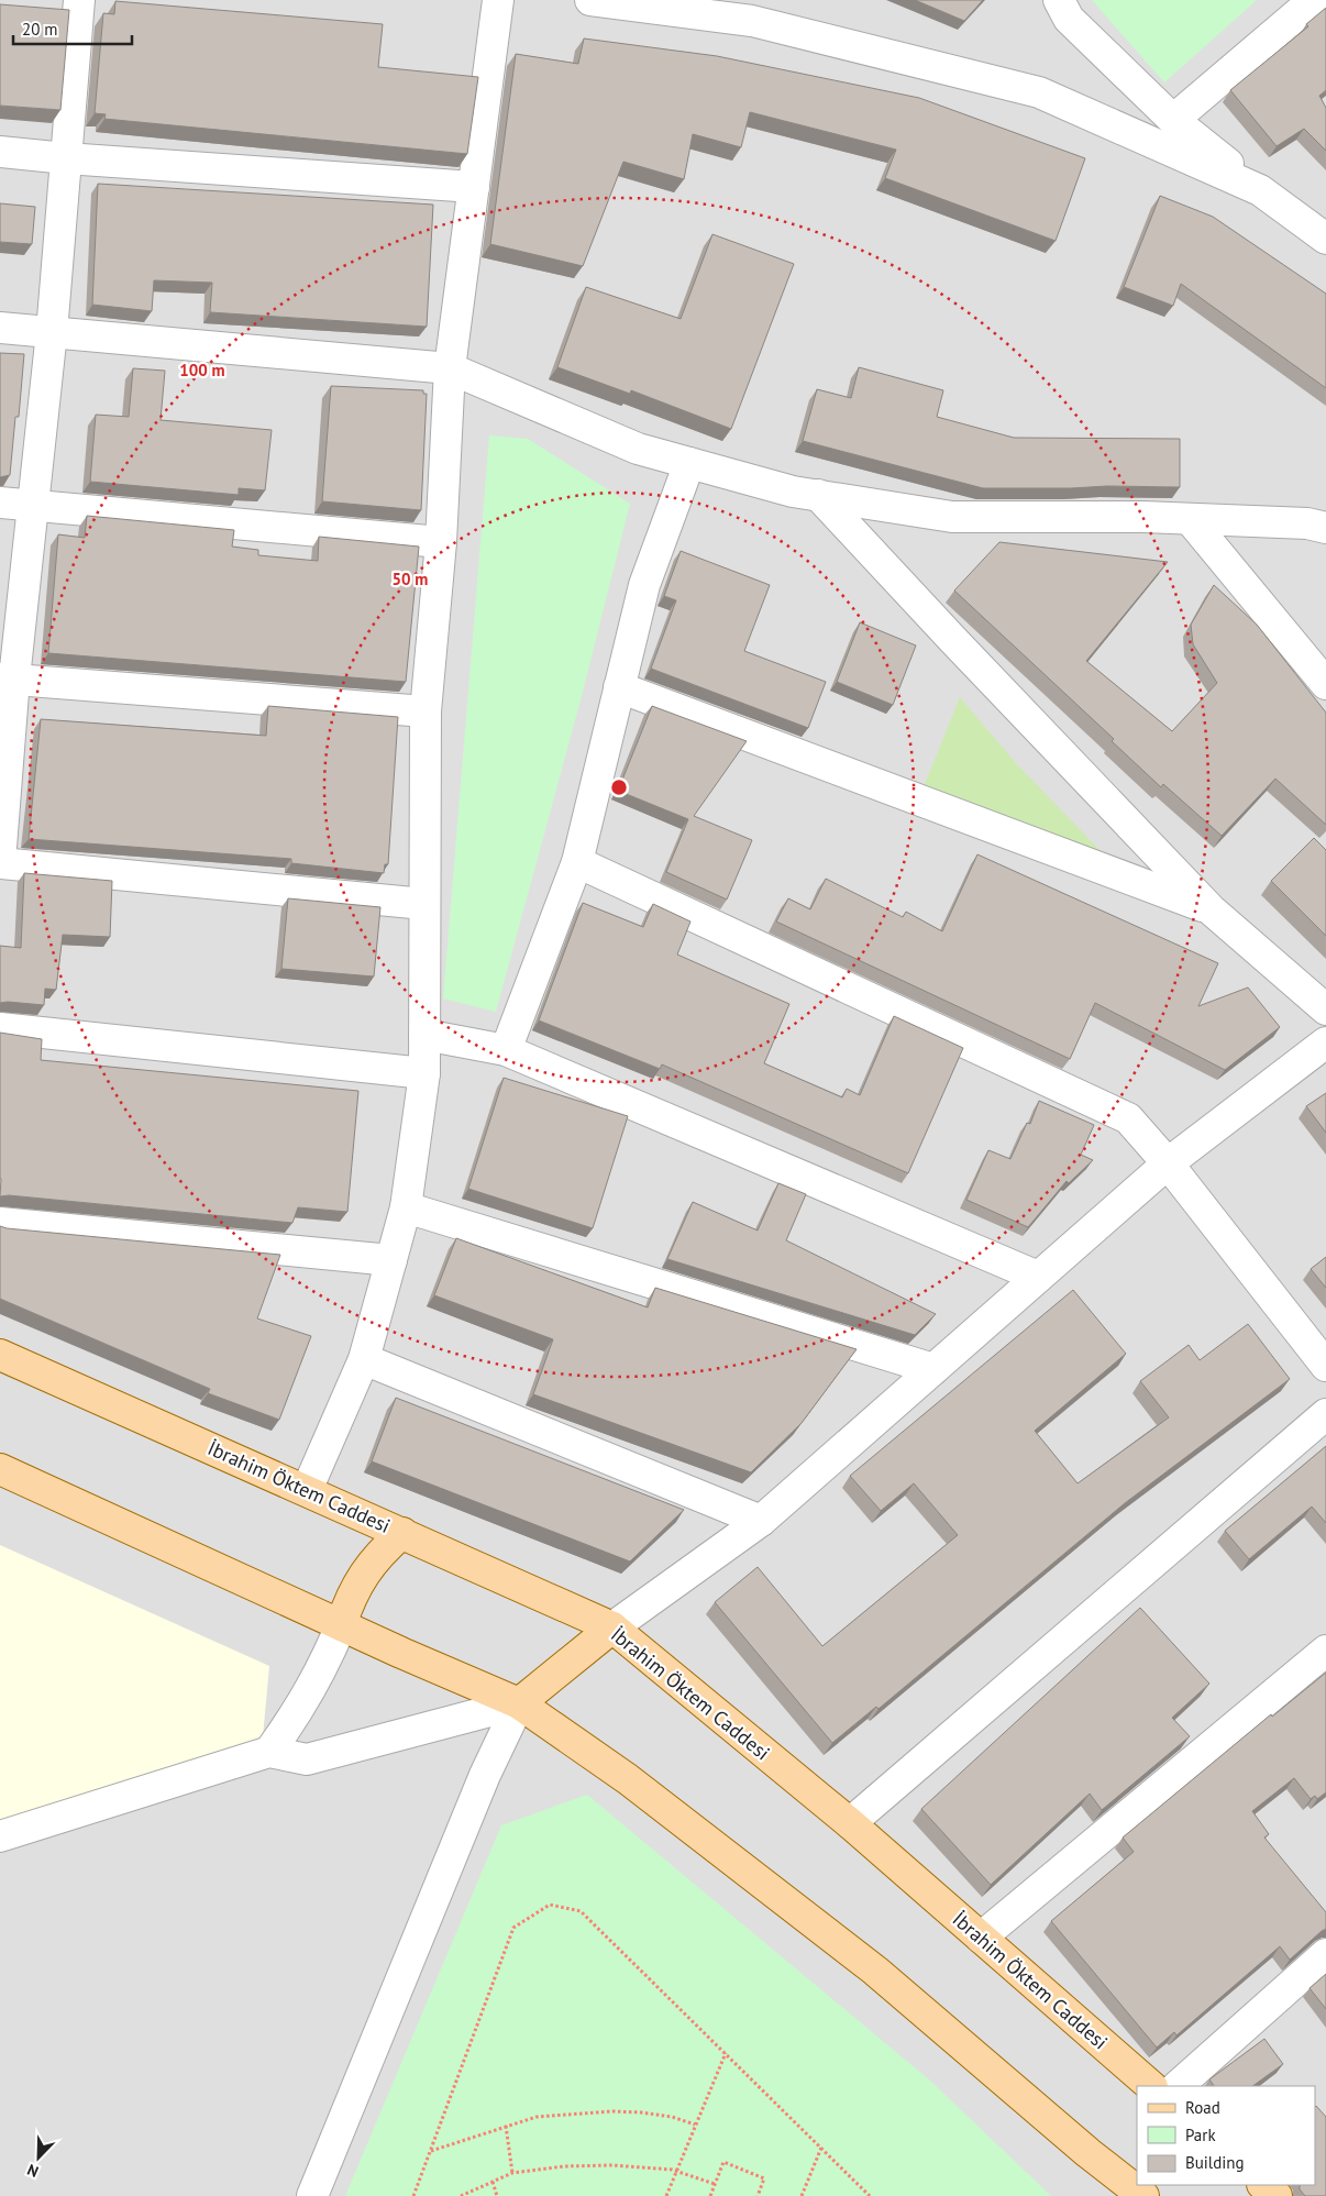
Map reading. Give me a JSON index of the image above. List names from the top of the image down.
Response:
{
  "streets": {
    "main road": ["İbrahim Öktem Caddesi"]
  },
  "legend": ["Road", "Park", "Building"],
  "scale_bar": "20 m",
  "north": "bottom left",
  "rings": ["100 m", "50 m"]
}
